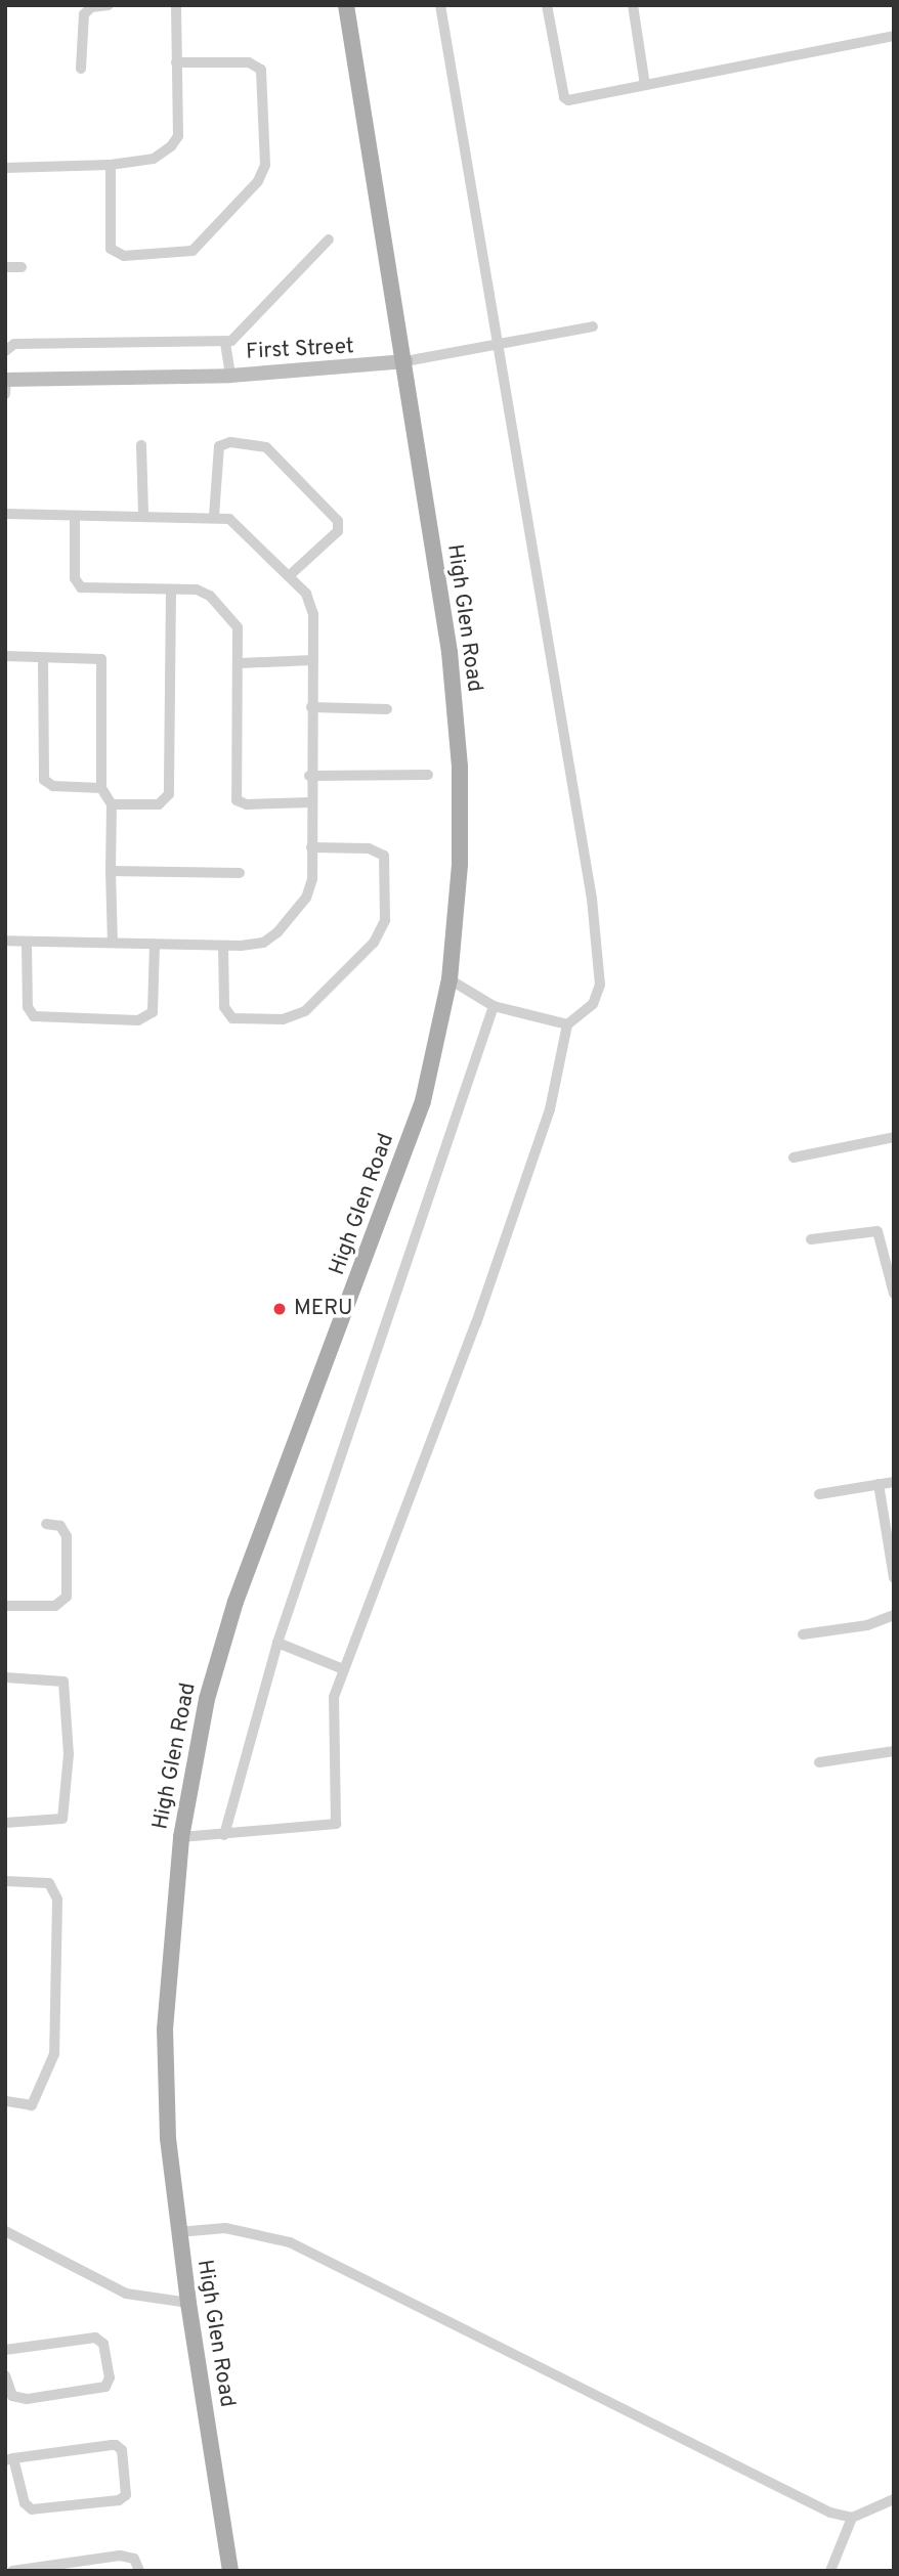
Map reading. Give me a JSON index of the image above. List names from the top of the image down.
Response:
{
  "streets": {
    "main road": ["High Glen Road"],
    "street": ["First Street"]
  },
  "crossings": [
    ["First Street", "High Glen Road"]
  ],
  "places": ["MERU"]
}
